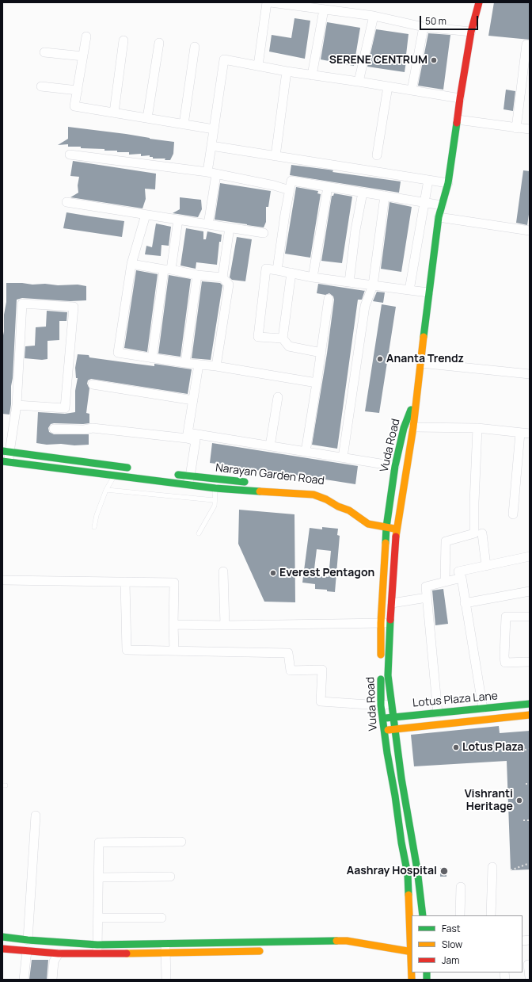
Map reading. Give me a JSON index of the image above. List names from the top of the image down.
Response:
{
  "streets": {
    "street": ["Vuda Road", "Narayan Garden Road", "Lotus Plaza Lane"]
  },
  "crossings": [
    ["Vuda Road", "Lotus Plaza Lane"]
  ],
  "places": [
    "SERENE CENTRUM",
    "Ananta Trendz",
    "Everest Pentagon",
    "Lotus Plaza",
    "Vishranti Heritage",
    "Aashray Hospital"
  ],
  "legend": ["Fast", "Slow", "Jam"],
  "scale_bar": "50 m"
}
